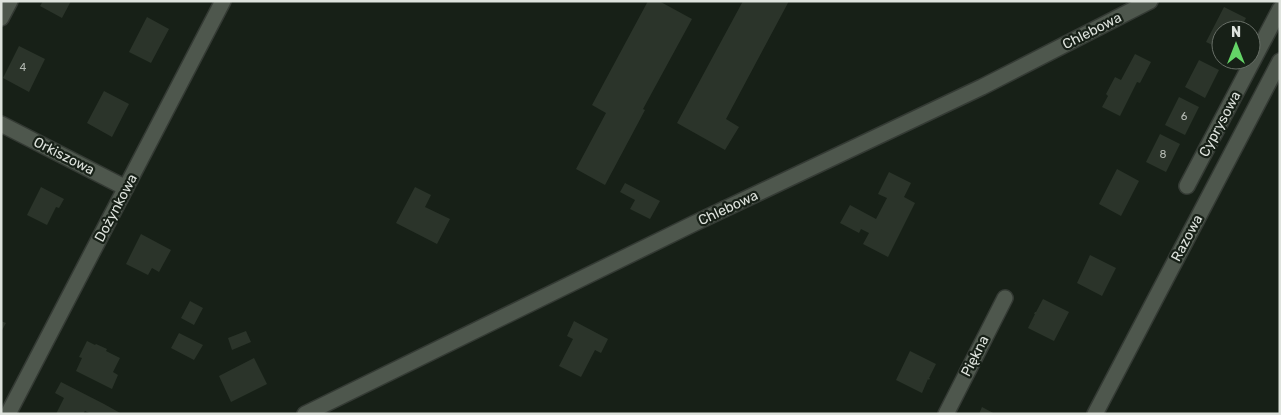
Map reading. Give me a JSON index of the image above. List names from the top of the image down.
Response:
{
  "streets": {
    "street": [
      "Chlebowa",
      "Cyprysowa",
      "Orkiszowa",
      "Dożynkowa",
      "Razowa",
      "Piękna"
    ]
  },
  "crossings": [
    ["Orkiszowa", "Dożynkowa"]
  ],
  "house_numbers": ["4", "6", "8"],
  "north": "top"
}
